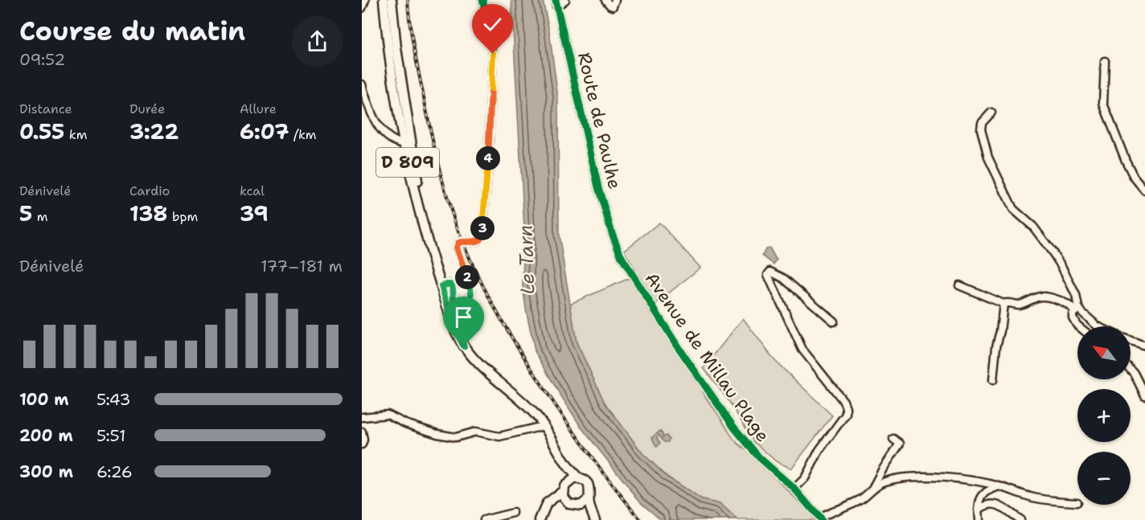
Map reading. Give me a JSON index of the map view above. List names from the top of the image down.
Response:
{
  "streets": {
    "main road": ["D 809"],
    "street": ["Route de Paulhe", "Avenue de Millau Plage"]
  },
  "crossings": [
    ["Route de Paulhe", "Avenue de Millau Plage"]
  ],
  "water": ["Le Tarn"],
  "north": "top left",
  "page": {
    "heading": ["Course du matin", "09:52"],
    "stats": [
      ["Distance", "0.55 km"],
      ["Durée", "3:22"],
      ["Allure", "6:07 /km"],
      ["Dénivelé", "5 m"],
      ["Cardio", "138 bpm"],
      ["kcal", "39"]
    ],
    "pins": ["4", "3", "2"],
    "chart": ["Dénivelé", "177–181 m"],
    "map_buttons": ["+", "−"],
    "list": [
      {
        "name": "100 m",
        "note": "5:43"
      },
      {
        "name": "200 m",
        "note": "5:51"
      },
      {
        "name": "300 m",
        "note": "6:26"
      }
    ]
  }
}
